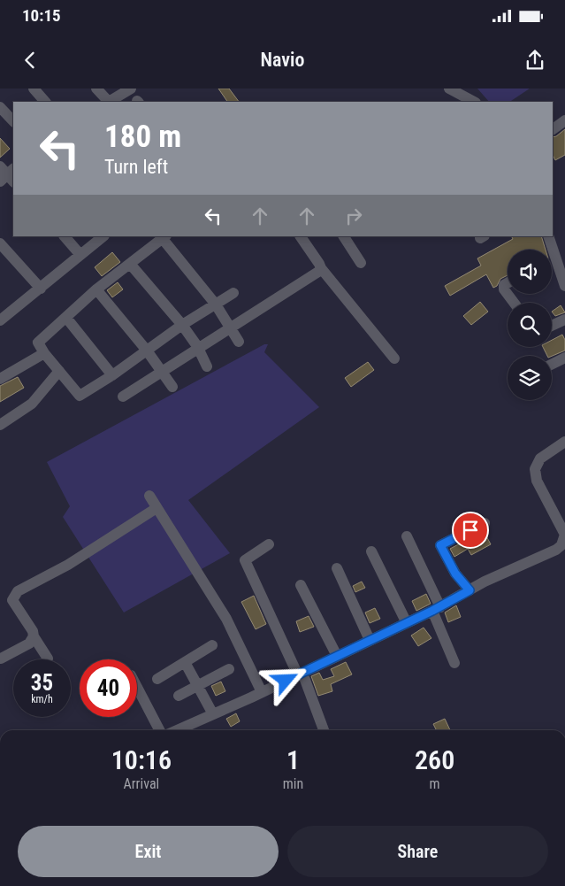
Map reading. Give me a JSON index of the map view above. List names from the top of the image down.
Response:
{
  "page": {
    "status": "10:15",
    "header": "Navio",
    "turn": ["180 m", "Turn left"],
    "speed": "35 km/h",
    "limit": "40",
    "eta": [
      "10:16",
      "Arrival",
      "1",
      "min",
      "260",
      "m"
    ],
    "buttons": ["Exit", "Share"]
  }
}
